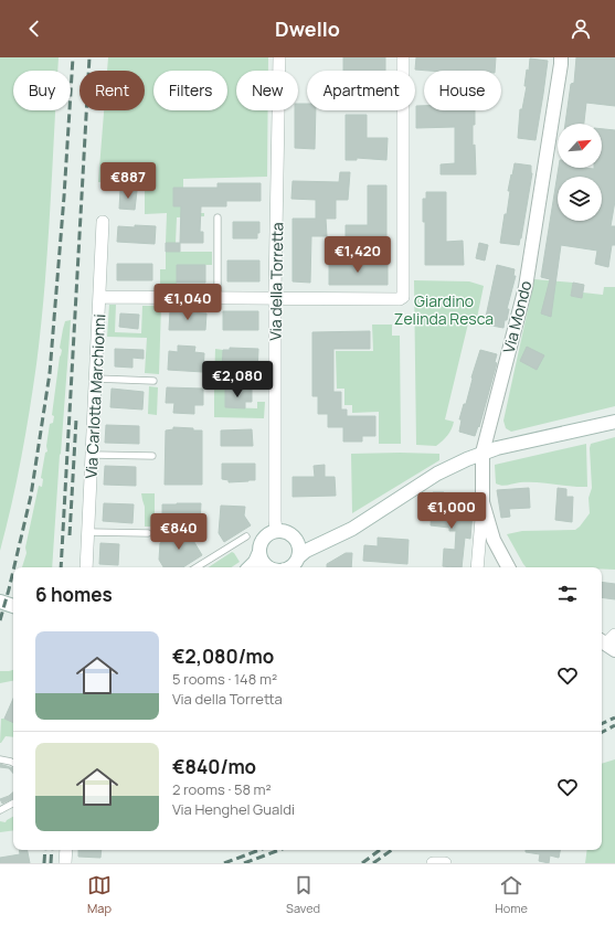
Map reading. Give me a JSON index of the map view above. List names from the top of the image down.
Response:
{
  "streets": {
    "main road": ["Via Mondo"],
    "street": ["Via della Torretta", "Via Carlotta Marchionni"]
  },
  "parks": ["Giardino Zelinda Resca"],
  "north": "top right",
  "page": {
    "header": "Dwello",
    "chip": [
      "Buy",
      "Rent",
      "Filters",
      "New",
      "Apartment",
      "House"
    ],
    "price": [
      "€887",
      "€1,420",
      "€1,040",
      "€2,080",
      "€1,000",
      "€840"
    ],
    "heading": "6 homes",
    "list": [
      {
        "name": "€2,080/mo",
        "note": "5 rooms · 148 m² · Via della Torretta"
      },
      {
        "name": "€840/mo",
        "note": "2 rooms · 58 m² · Via Henghel Gualdi"
      }
    ],
    "tabs": ["Map", "Saved", "Home"]
  }
}
